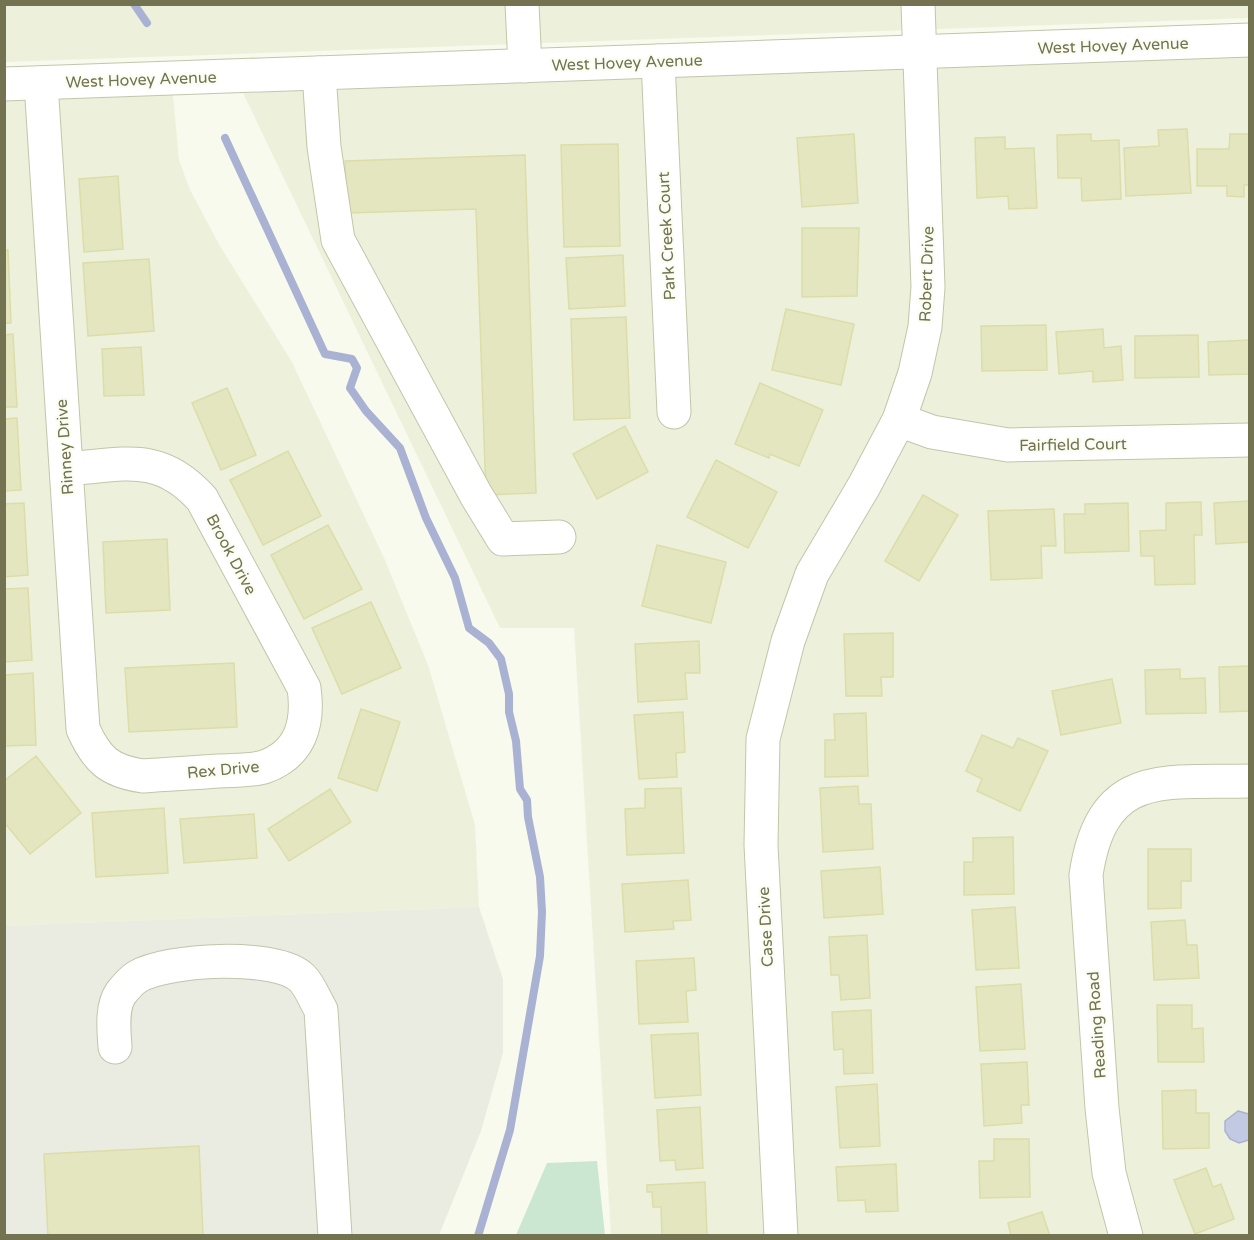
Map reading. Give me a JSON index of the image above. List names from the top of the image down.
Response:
{
  "streets": {
    "street": [
      "West Hovey Avenue",
      "Park Creek Court",
      "Robert Drive",
      "Fairfield Court",
      "Rinney Drive",
      "Brook Drive",
      "Rex Drive",
      "Case Drive",
      "Reading Road"
    ]
  },
  "crossings": [
    ["West Hovey Avenue", "Park Creek Court"],
    ["West Hovey Avenue", "Robert Drive"],
    ["West Hovey Avenue", "Rinney Drive"],
    ["Robert Drive", "Fairfield Court"],
    ["Robert Drive", "Case Drive"],
    ["Rinney Drive", "Brook Drive"],
    ["Rinney Drive", "Rex Drive"],
    ["Brook Drive", "Rex Drive"]
  ]
}
